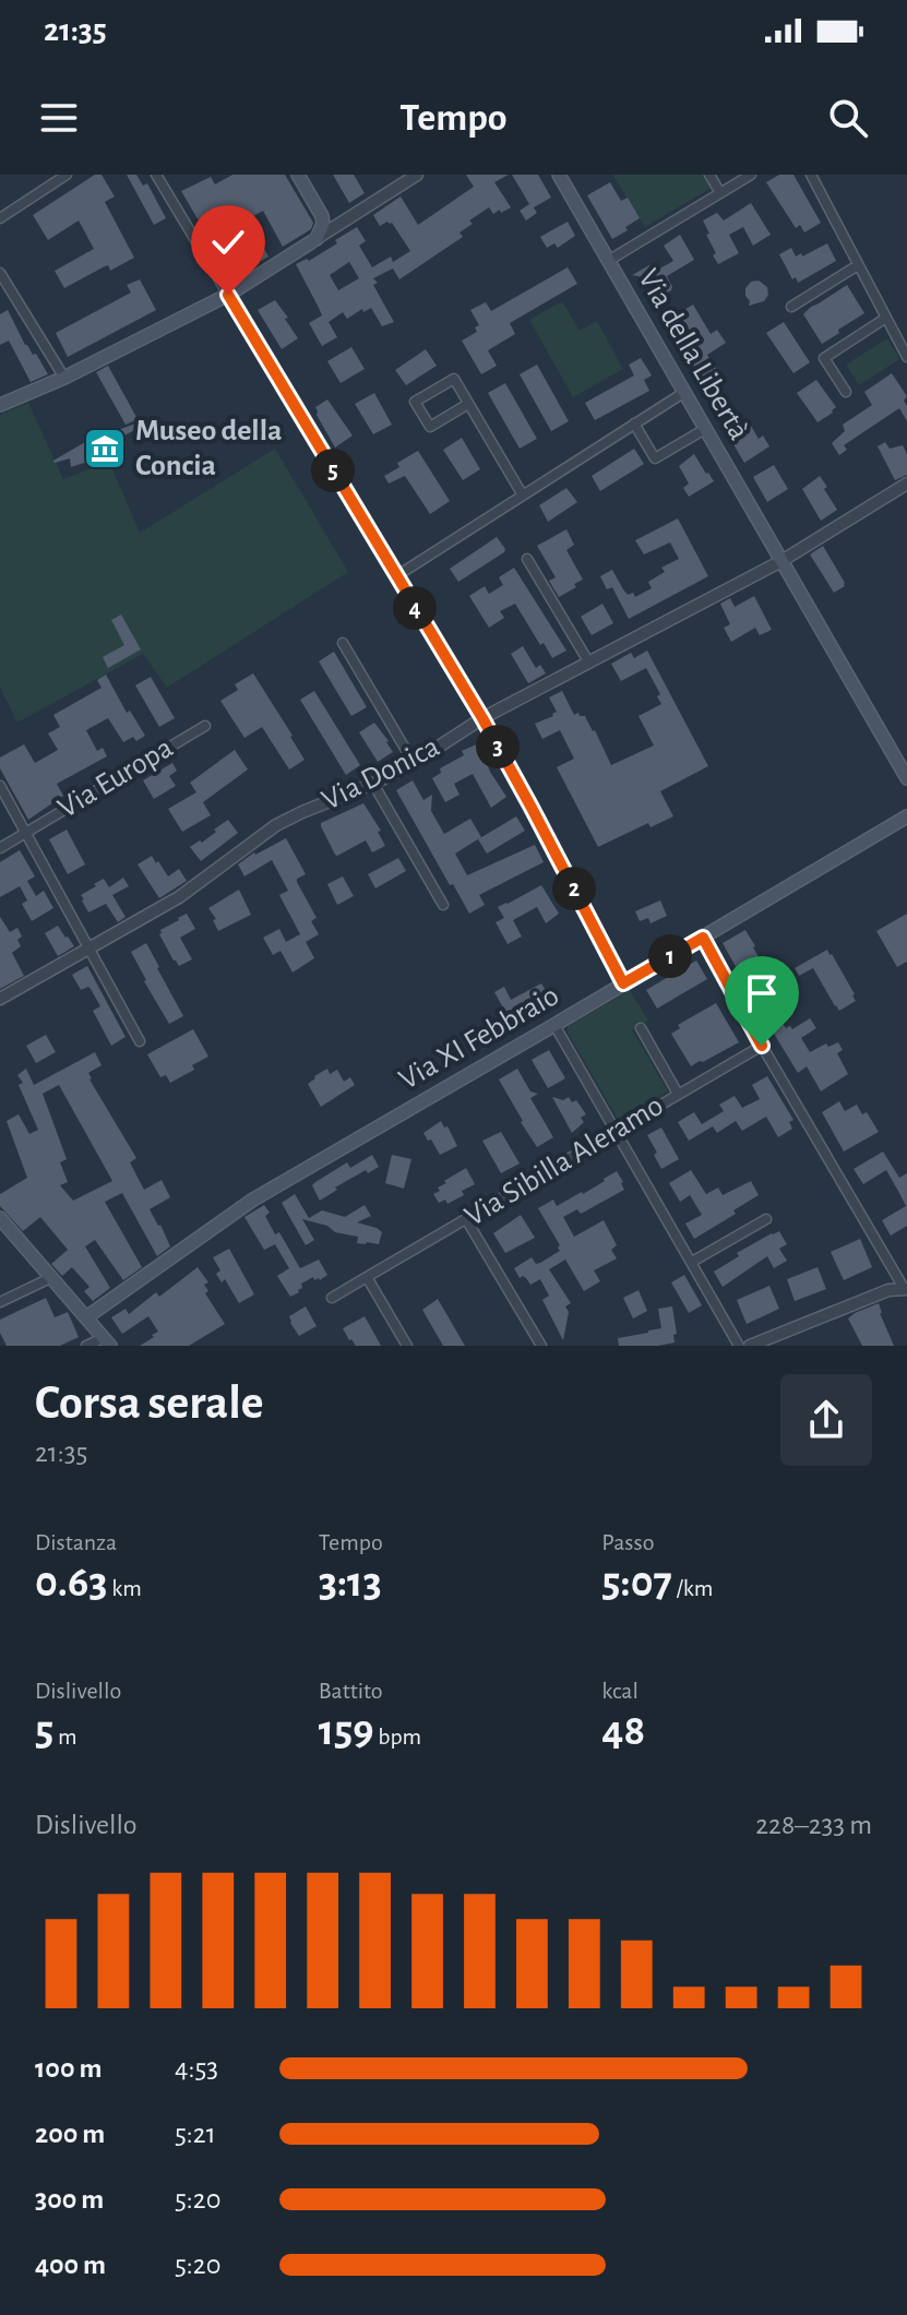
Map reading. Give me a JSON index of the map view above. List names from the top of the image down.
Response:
{
  "streets": {
    "main road": ["Via della Libertà", "Via XI Febbraio"],
    "street": ["Via Donica", "Via Europa", "Via Sibilla Aleramo"]
  },
  "crossings": [
    ["Via della Libertà", "Via Donica"]
  ],
  "places": {
    "museum": ["Museo della Concia"]
  },
  "page": {
    "status": "21:35",
    "header": "Tempo",
    "pins": [
      "5",
      "4",
      "3",
      "2",
      "1"
    ],
    "heading": ["Corsa serale", "21:35"],
    "stats": [
      ["Distanza", "0.63 km"],
      ["Tempo", "3:13"],
      ["Passo", "5:07 /km"],
      ["Dislivello", "5 m"],
      ["Battito", "159 bpm"],
      ["kcal", "48"]
    ],
    "chart": ["Dislivello", "228–233 m"],
    "list": [
      {
        "name": "100 m",
        "note": "4:53"
      },
      {
        "name": "200 m",
        "note": "5:21"
      },
      {
        "name": "300 m",
        "note": "5:20"
      },
      {
        "name": "400 m",
        "note": "5:20"
      }
    ]
  }
}
